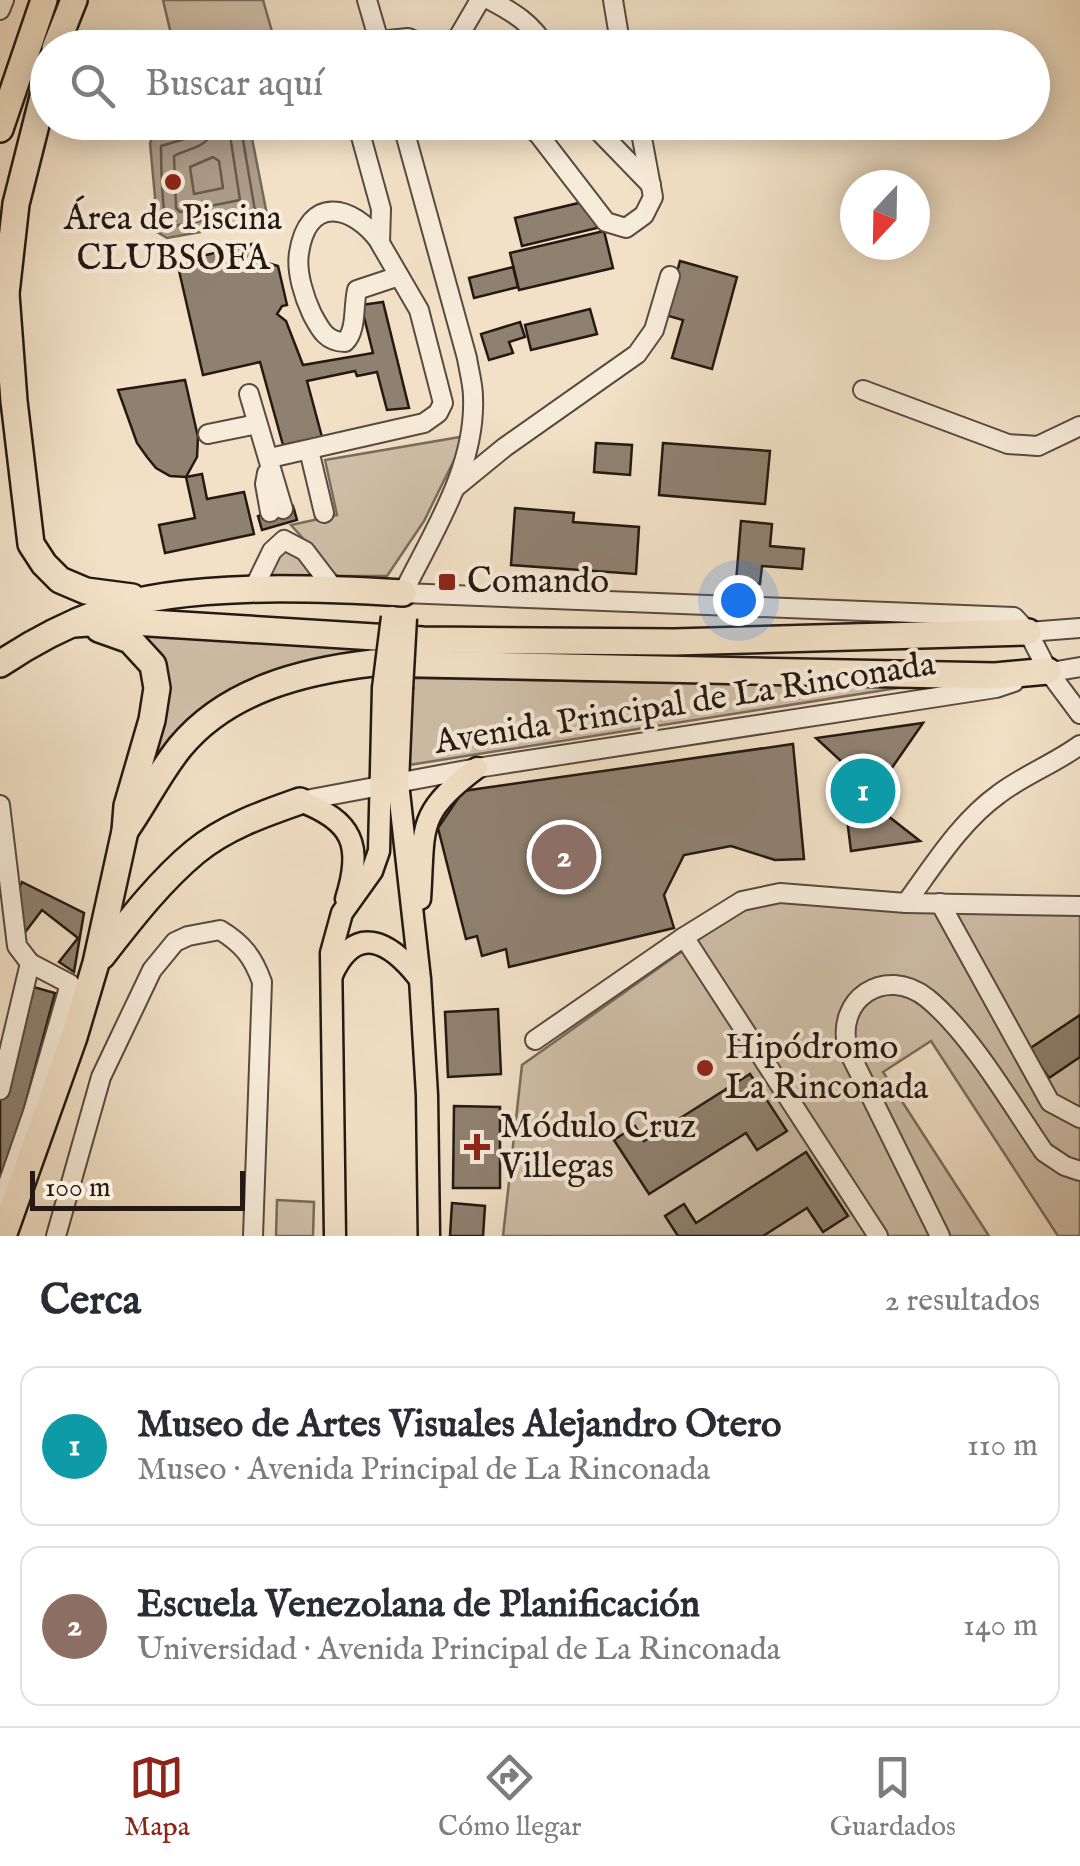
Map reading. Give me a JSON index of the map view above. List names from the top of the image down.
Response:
{
  "streets": {
    "street": ["Avenida Principal de La Rinconada"]
  },
  "places": {
    "other": ["Área de Piscina CLUBSOFA", "Hipódromo La Rinconada"],
    "transit": ["Comando"],
    "health": ["Módulo Cruz Villegas"]
  },
  "scale_bar": "100 m",
  "north": "bottom",
  "page": {
    "search": "Buscar aquí",
    "pins": ["1", "2"],
    "scale": "100 m",
    "heading": ["Cerca", "2 resultados"],
    "list": [
      {
        "mark": "1",
        "name": "Museo de Artes Visuales Alejandro Otero",
        "note": "Museo · Avenida Principal de La Rinconada",
        "value": "110 m"
      },
      {
        "mark": "2",
        "name": "Escuela Venezolana de Planificación",
        "note": "Universidad · Avenida Principal de La Rinconada",
        "value": "140 m"
      }
    ],
    "nav": ["Mapa", "Cómo llegar", "Guardados"]
  }
}
